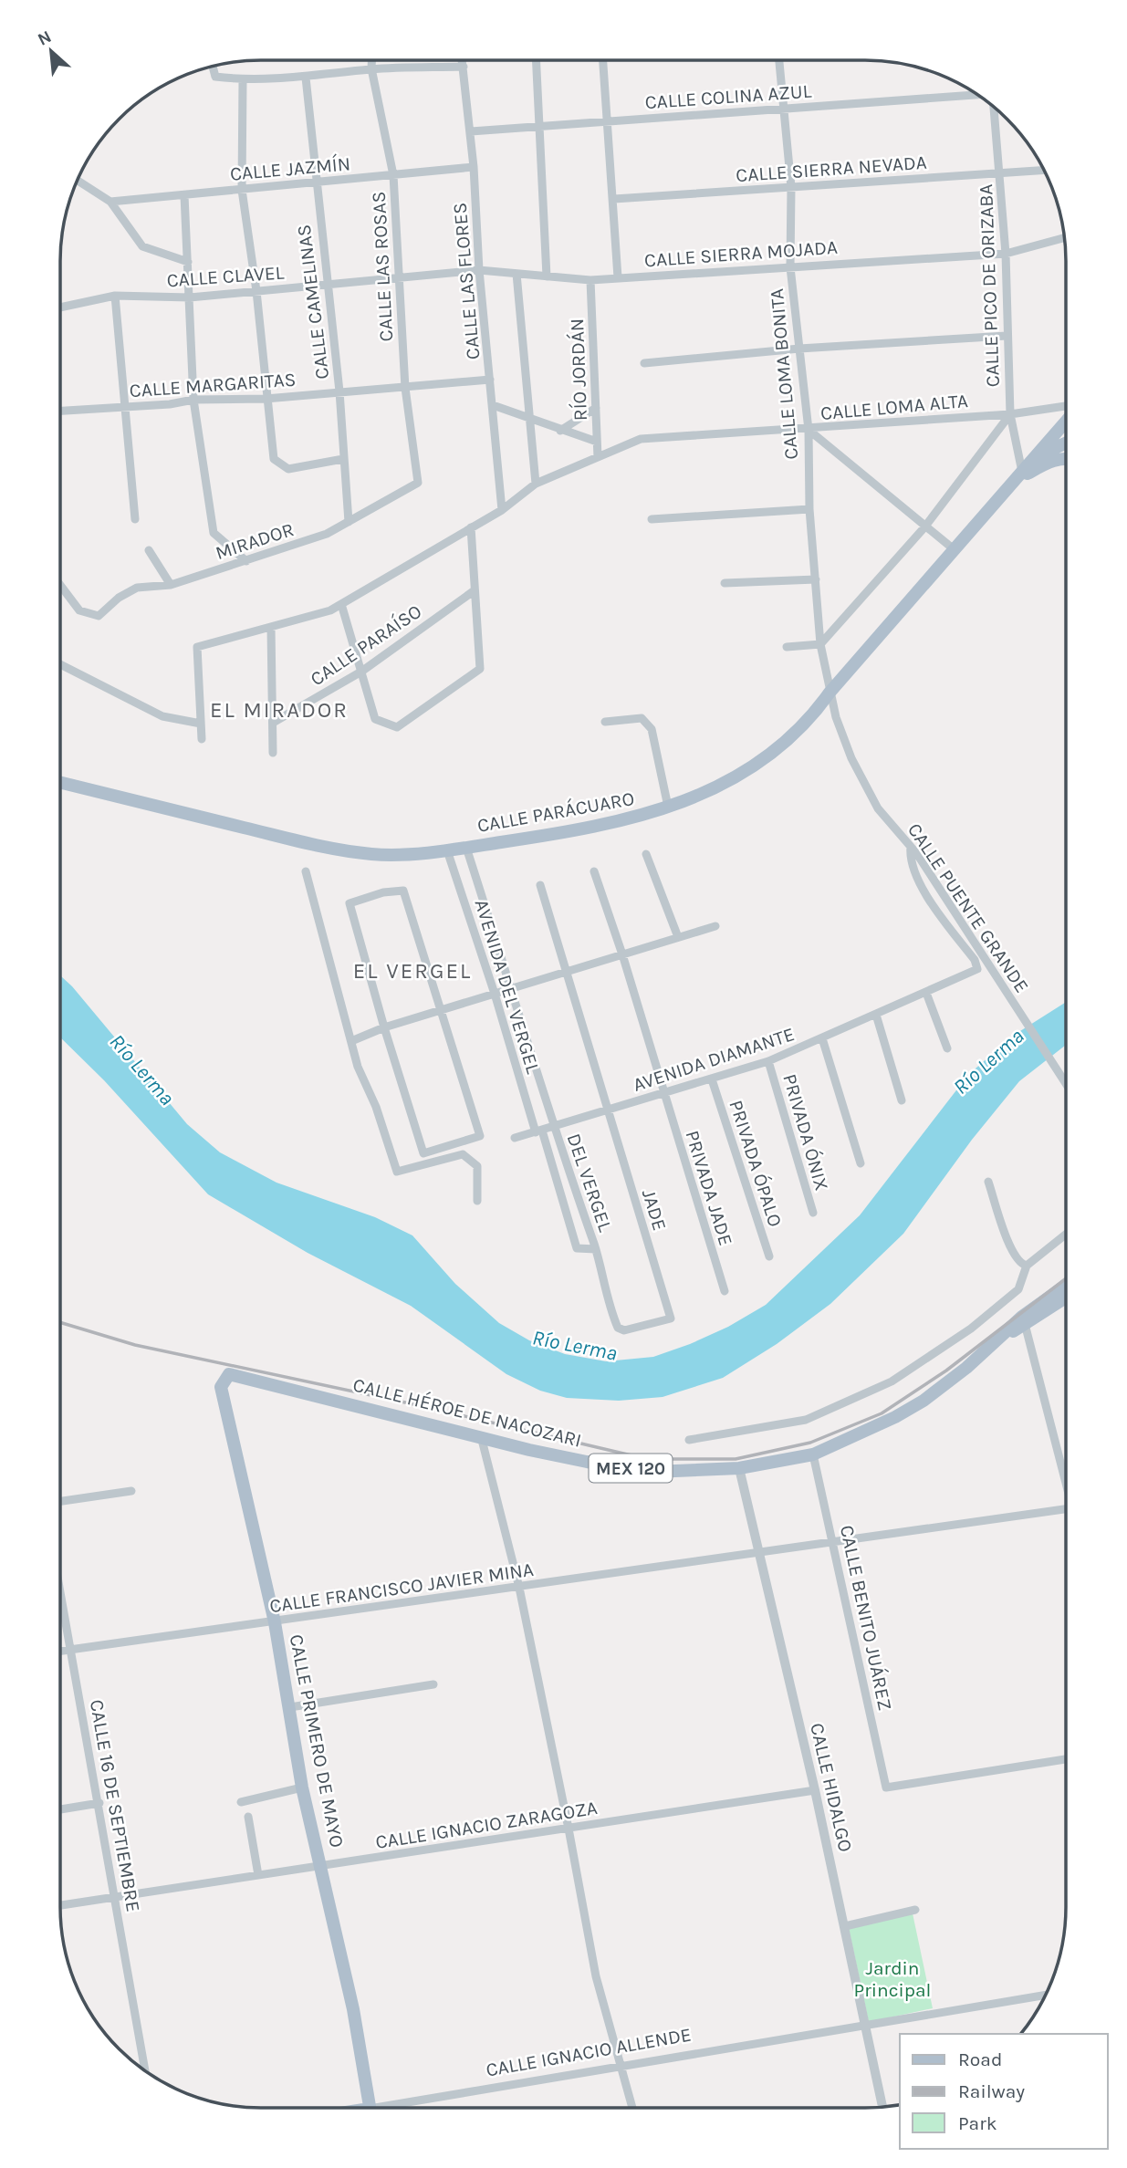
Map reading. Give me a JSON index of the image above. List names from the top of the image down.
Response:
{
  "streets": {
    "main road": [
      "CALLE PARÁCUARO",
      "CALLE HÉROE DE NACOZARI",
      "MEX 120",
      "CALLE PRIMERO DE MAYO"
    ],
    "street": [
      "CALLE COLINA AZUL",
      "CALLE JAZMÍN",
      "CALLE SIERRA NEVADA",
      "CALLE SIERRA MOJADA",
      "CALLE LAS ROSAS",
      "CALLE CLAVEL",
      "CALLE LAS FLORES",
      "CALLE PICO DE ORIZABA",
      "CALLE CAMELINAS",
      "RÍO JORDÁN",
      "CALLE LOMA BONITA",
      "CALLE MARGARITAS",
      "CALLE LOMA ALTA",
      "MIRADOR",
      "CALLE PARAÍSO",
      "CALLE PUENTE GRANDE",
      "AVENIDA DEL VERGEL",
      "AVENIDA DIAMANTE",
      "PRIVADA ÓNIX",
      "PRIVADA ÓPALO",
      "DEL VERGEL",
      "PRIVADA JADE",
      "JADE",
      "CALLE FRANCISCO JAVIER MINA",
      "CALLE BENITO JUÁREZ",
      "CALLE HIDALGO",
      "CALLE 16 DE SEPTIEMBRE",
      "CALLE IGNACIO ZARAGOZA",
      "CALLE IGNACIO ALLENDE"
    ]
  },
  "crossings": [
    ["CALLE COLINA AZUL", "CALLE LAS FLORES"],
    ["CALLE COLINA AZUL", "CALLE LOMA BONITA"],
    ["CALLE JAZMÍN", "CALLE LAS ROSAS"],
    ["CALLE JAZMÍN", "CALLE CLAVEL"],
    ["CALLE JAZMÍN", "CALLE LAS FLORES"],
    ["CALLE JAZMÍN", "CALLE CAMELINAS"],
    ["CALLE SIERRA NEVADA", "CALLE PICO DE ORIZABA"],
    ["CALLE SIERRA NEVADA", "CALLE LOMA BONITA"],
    ["CALLE SIERRA MOJADA", "CALLE CLAVEL"],
    ["CALLE SIERRA MOJADA", "CALLE LAS FLORES"],
    ["CALLE SIERRA MOJADA", "CALLE PICO DE ORIZABA"],
    ["CALLE SIERRA MOJADA", "RÍO JORDÁN"],
    ["CALLE SIERRA MOJADA", "CALLE LOMA BONITA"],
    ["CALLE LAS ROSAS", "CALLE CLAVEL"],
    ["CALLE LAS ROSAS", "CALLE MARGARITAS"],
    ["CALLE LAS ROSAS", "MIRADOR"],
    ["CALLE CLAVEL", "CALLE LAS FLORES"],
    ["CALLE CLAVEL", "CALLE CAMELINAS"],
    ["CALLE LAS FLORES", "CALLE MARGARITAS"],
    ["CALLE LAS FLORES", "CALLE LOMA ALTA"],
    ["CALLE PICO DE ORIZABA", "CALLE LOMA ALTA"],
    ["CALLE PICO DE ORIZABA", "CALLE PARÁCUARO"],
    ["CALLE CAMELINAS", "CALLE MARGARITAS"],
    ["CALLE CAMELINAS", "MIRADOR"],
    ["RÍO JORDÁN", "CALLE LOMA ALTA"],
    ["CALLE LOMA BONITA", "CALLE LOMA ALTA"],
    ["CALLE LOMA BONITA", "CALLE PARÁCUARO"],
    ["CALLE LOMA BONITA", "CALLE PUENTE GRANDE"],
    ["CALLE PARÁCUARO", "CALLE PUENTE GRANDE"],
    ["CALLE PARÁCUARO", "AVENIDA DEL VERGEL"],
    ["CALLE PUENTE GRANDE", "AVENIDA DIAMANTE"],
    ["AVENIDA DEL VERGEL", "AVENIDA DIAMANTE"],
    ["AVENIDA DEL VERGEL", "DEL VERGEL"],
    ["AVENIDA DIAMANTE", "PRIVADA ÓNIX"],
    ["AVENIDA DIAMANTE", "PRIVADA ÓPALO"],
    ["AVENIDA DIAMANTE", "DEL VERGEL"],
    ["AVENIDA DIAMANTE", "PRIVADA JADE"],
    ["AVENIDA DIAMANTE", "JADE"],
    ["DEL VERGEL", "JADE"],
    ["CALLE HÉROE DE NACOZARI", "CALLE BENITO JUÁREZ"],
    ["CALLE HÉROE DE NACOZARI", "CALLE PRIMERO DE MAYO"],
    ["CALLE HÉROE DE NACOZARI", "CALLE HIDALGO"],
    ["CALLE FRANCISCO JAVIER MINA", "CALLE BENITO JUÁREZ"],
    ["CALLE FRANCISCO JAVIER MINA", "CALLE PRIMERO DE MAYO"],
    ["CALLE FRANCISCO JAVIER MINA", "CALLE HIDALGO"],
    ["CALLE FRANCISCO JAVIER MINA", "CALLE 16 DE SEPTIEMBRE"],
    ["CALLE PRIMERO DE MAYO", "CALLE IGNACIO ZARAGOZA"],
    ["CALLE HIDALGO", "CALLE IGNACIO ZARAGOZA"],
    ["CALLE HIDALGO", "CALLE IGNACIO ALLENDE"],
    ["CALLE 16 DE SEPTIEMBRE", "CALLE IGNACIO ZARAGOZA"]
  ],
  "districts": ["EL MIRADOR", "EL VERGEL"],
  "water": ["Río Lerma"],
  "parks": ["Jardin Principal"],
  "legend": ["Road", "Railway", "Park"],
  "north": "top left"
}
